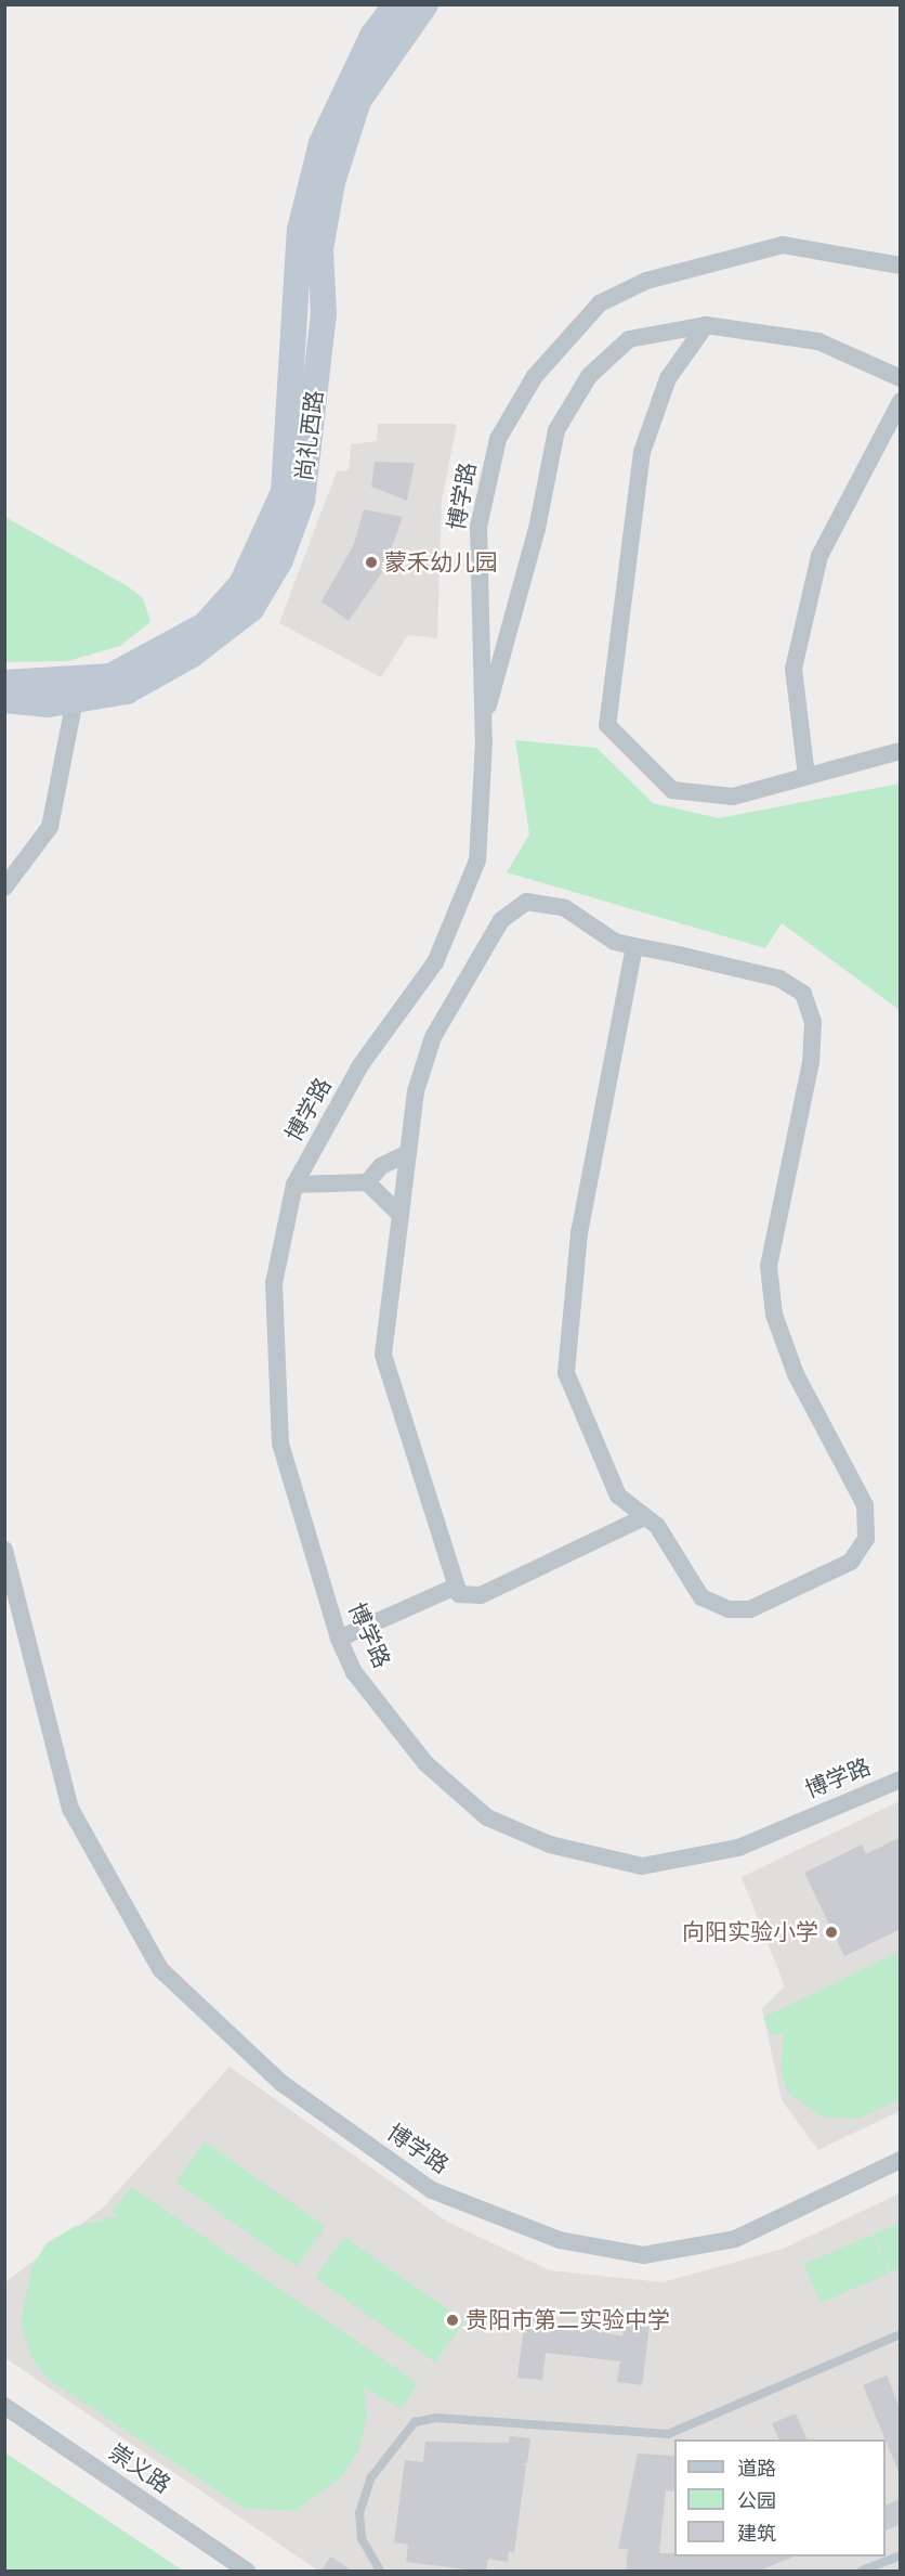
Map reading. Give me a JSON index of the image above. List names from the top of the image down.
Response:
{
  "streets": {
    "street": ["尚礼西路", "博学路", "崇义路"]
  },
  "places": ["蒙禾幼儿园", "向阳实验小学", "贵阳市第二实验中学"],
  "legend": ["道路", "公园", "建筑"]
}
